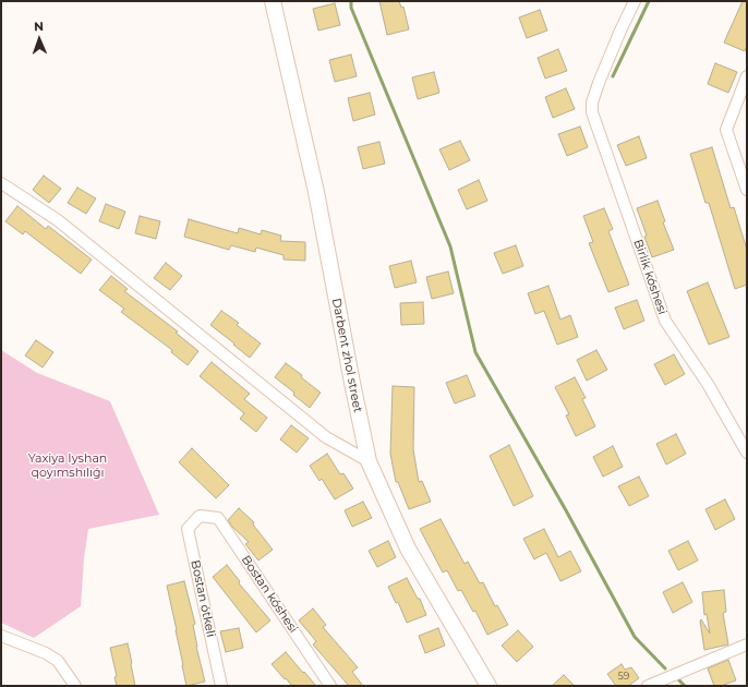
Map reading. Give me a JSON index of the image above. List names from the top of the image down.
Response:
{
  "streets": {
    "main road": ["Darbent zhol street"],
    "street": ["Birlik kóshesi", "Bostan kóshesi", "Bostan ótkeli"]
  },
  "crossings": [
    ["Bostan kóshesi", "Bostan ótkeli"]
  ],
  "parks": ["Yaxiya Iyshan qoyımshılıǵı"],
  "house_numbers": ["59"],
  "north": "top"
}
